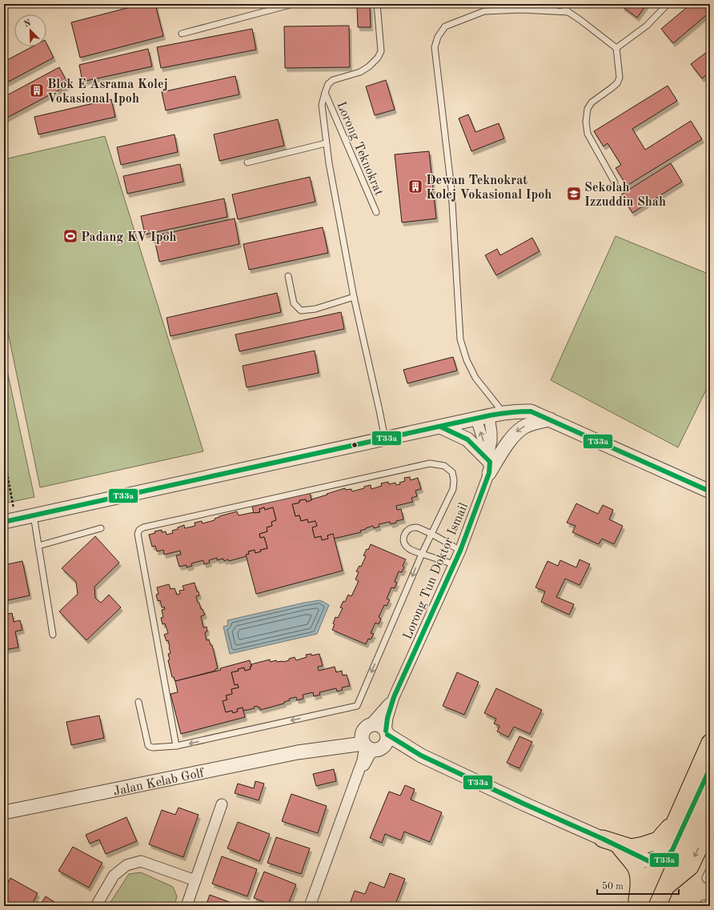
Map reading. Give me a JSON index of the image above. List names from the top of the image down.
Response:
{
  "streets": {
    "street": ["Lorong Tun Doktor Ismail", "Jalan Kelab Golf"],
    "lane": ["Lorong Teknokrat"]
  },
  "crossings": [
    ["Lorong Tun Doktor Ismail", "Jalan Kelab Golf"]
  ],
  "places": {
    "building": ["Blok E Asrama Kolej Vokasional Ipoh", "Dewan Teknokrat Kolej Vokasional Ipoh"],
    "school or university": ["Sekolah Izzuddin Shah"],
    "sports": ["Padang KV Ipoh"]
  },
  "lines": ["transit line T33a"],
  "scale_bar": "50 m",
  "north": "top left"
}
